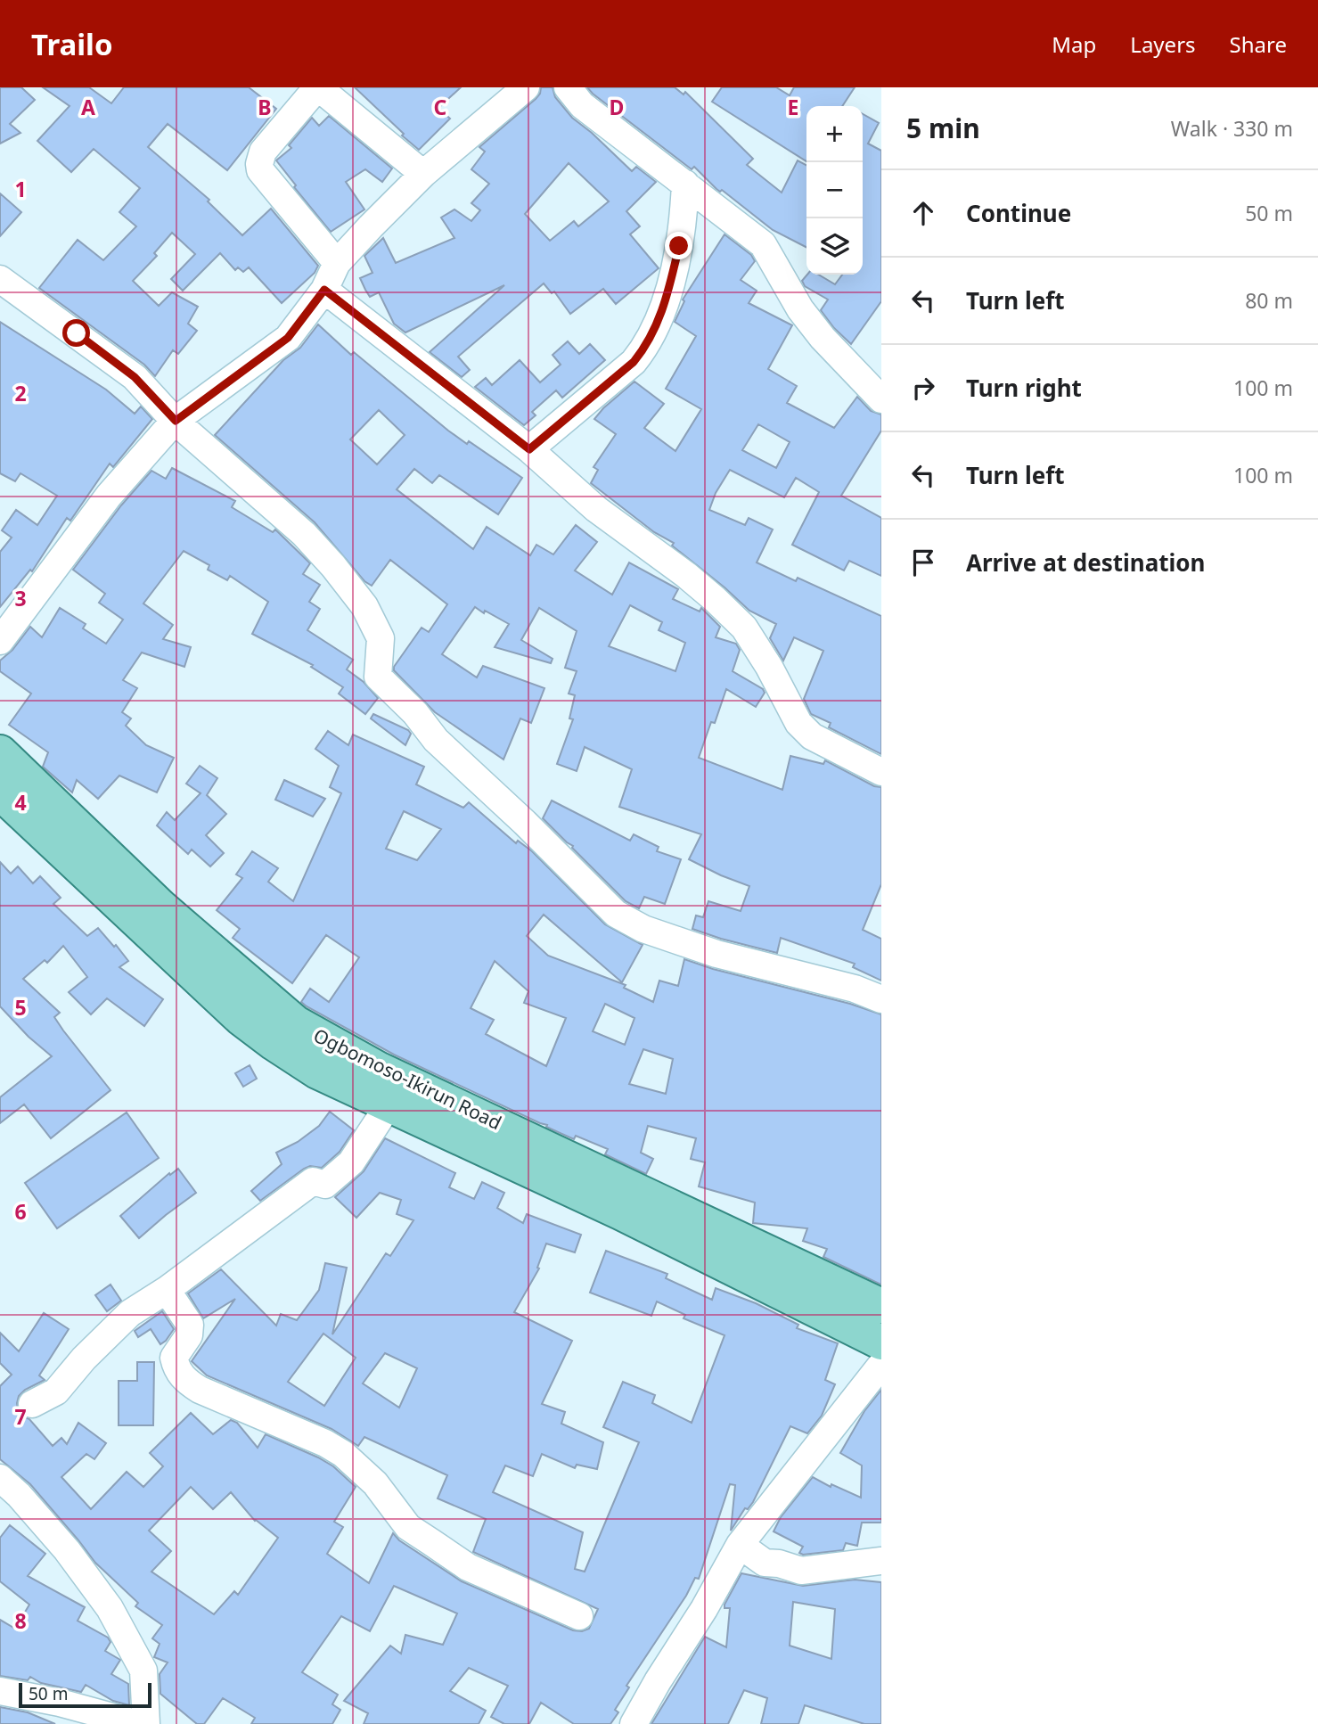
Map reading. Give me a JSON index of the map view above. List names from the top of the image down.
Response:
{
  "streets": {
    "main road": ["Ogbomoso-Ikirun Road"]
  },
  "scale_bar": "50 m",
  "page": {
    "header": "Trailo",
    "nav": ["Map", "Layers", "Share"],
    "heading": ["5 min", "Walk · 330 m"],
    "map_buttons": ["+", "−"],
    "list": [
      ["Continue", "50 m"],
      ["Turn left", "80 m"],
      ["Turn right", "100 m"],
      ["Turn left", "100 m"],
      "Arrive at destination"
    ],
    "scale": "50 m"
  },
  "grid": {
    "columns": [
      "A",
      "B",
      "C",
      "D",
      "E"
    ],
    "rows": [
      "1",
      "2",
      "3",
      "4",
      "5",
      "6",
      "7",
      "8"
    ]
  }
}
